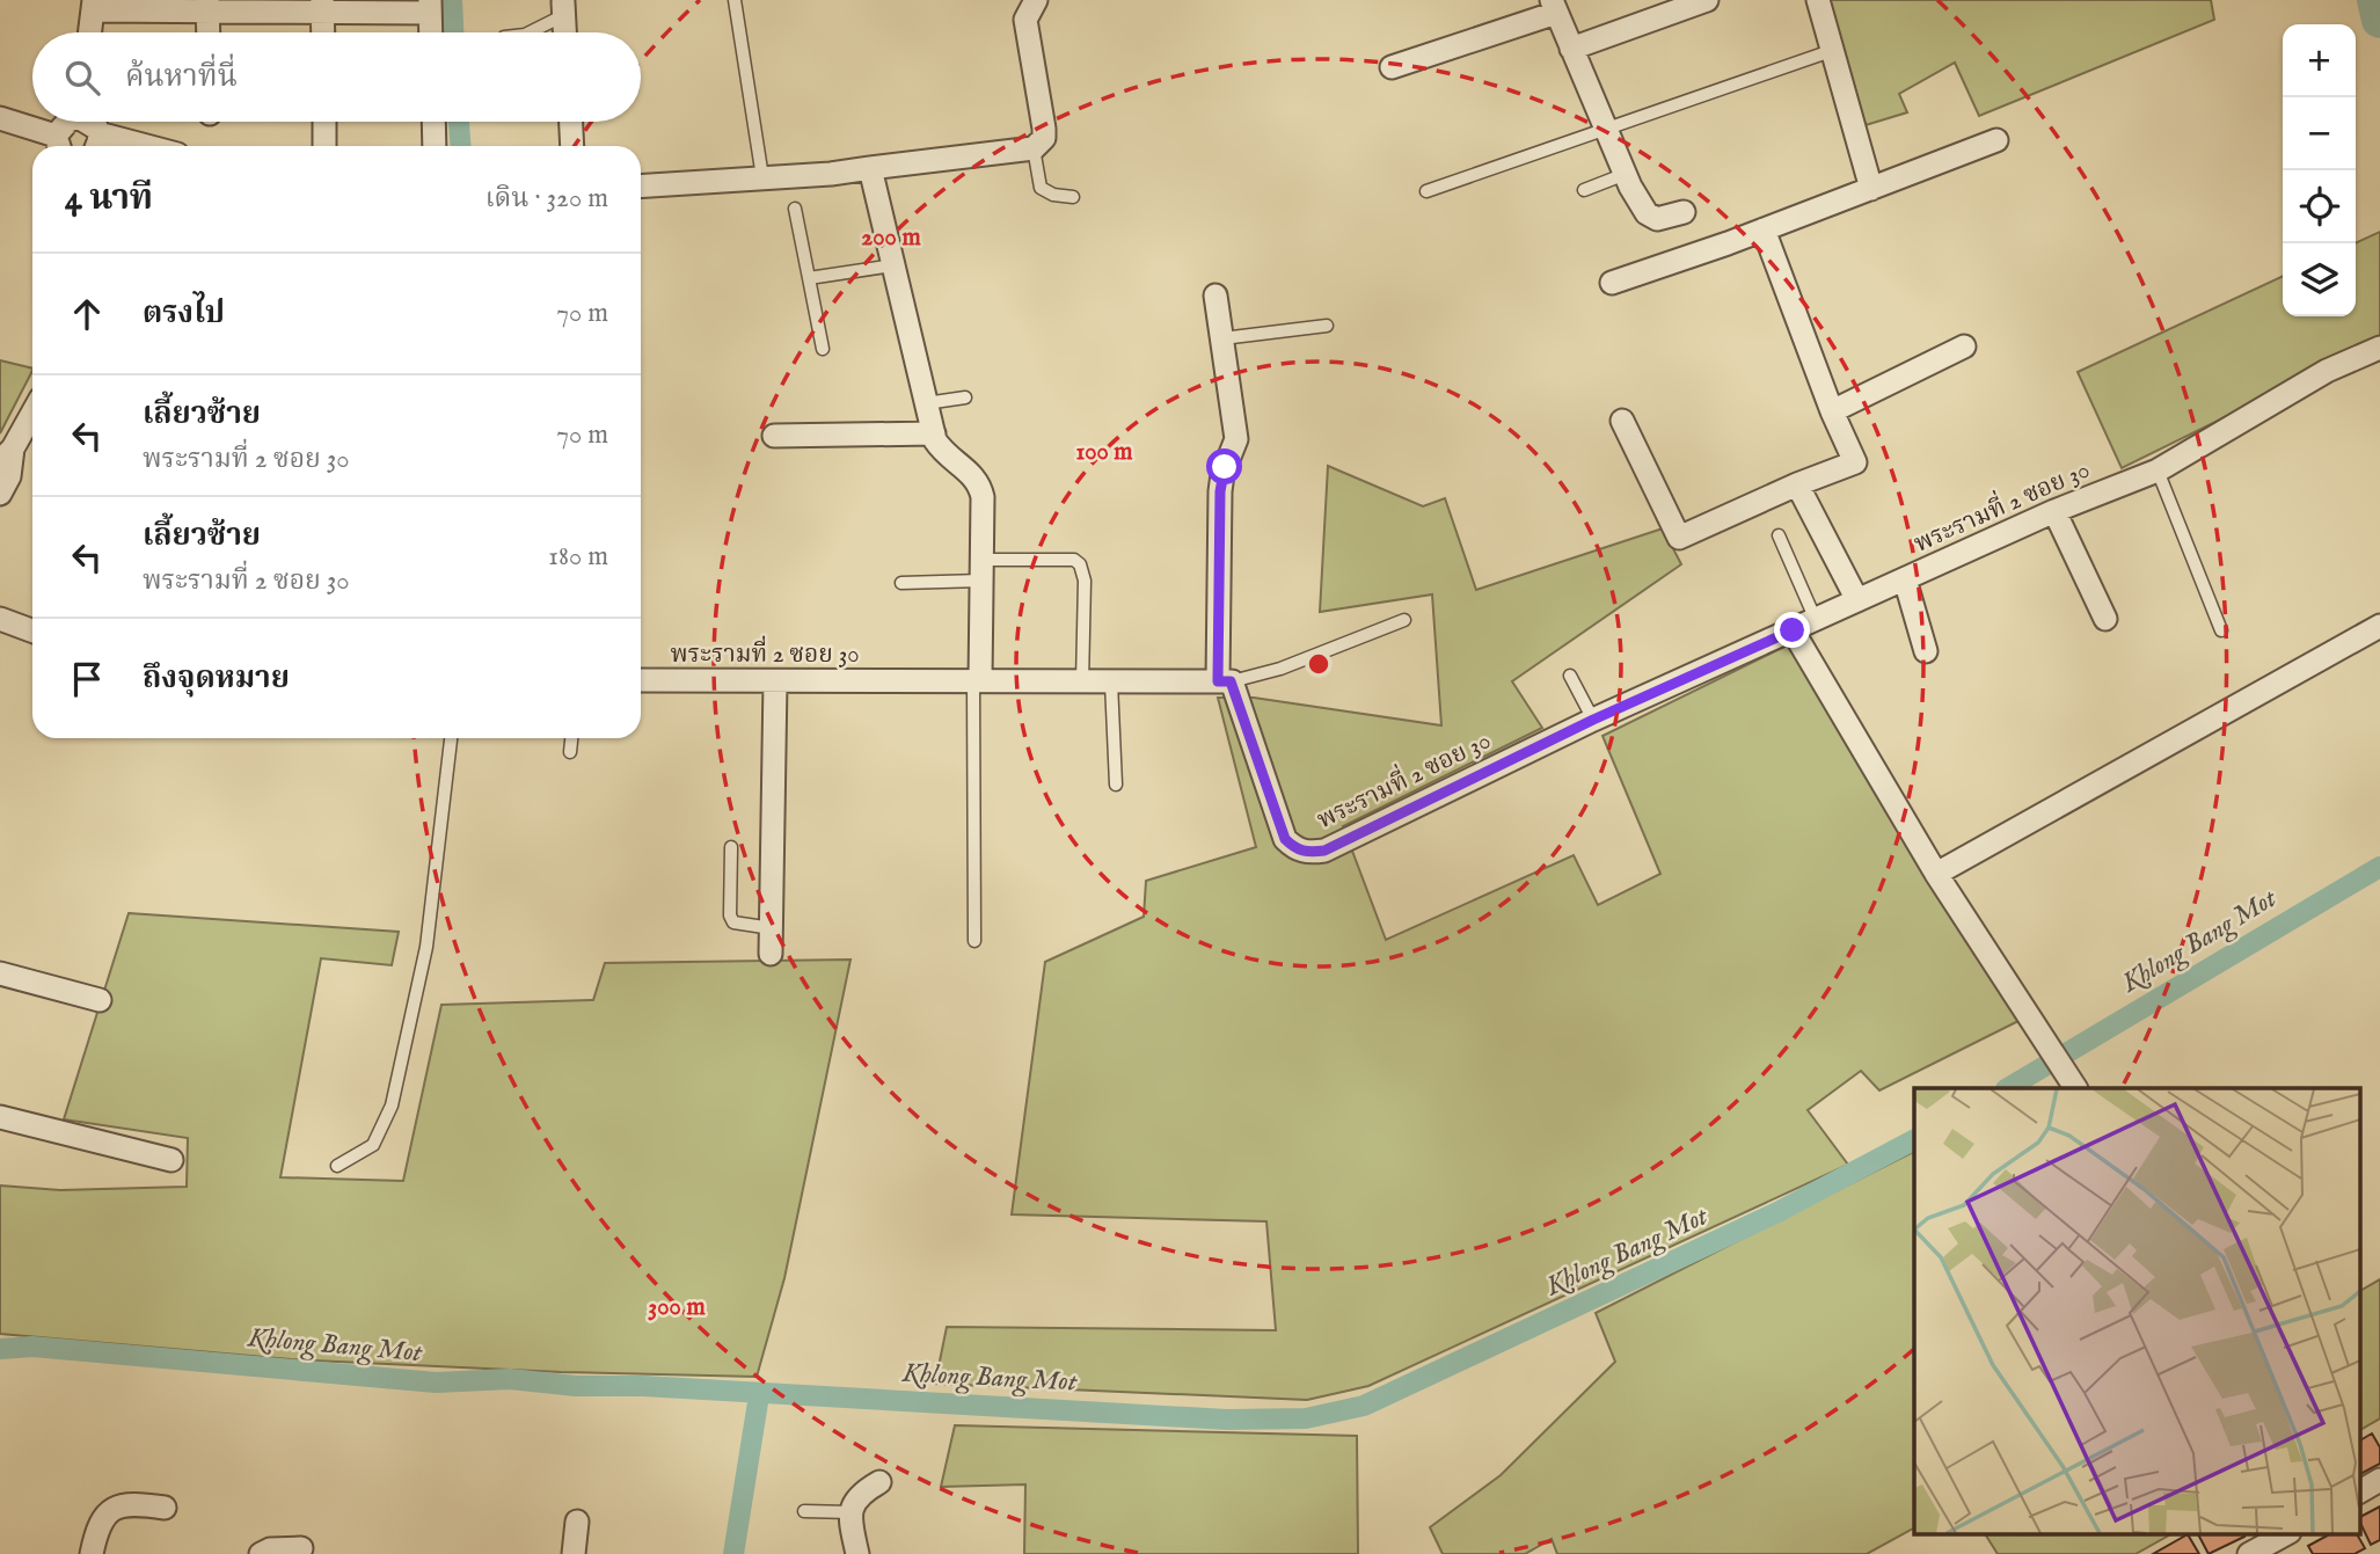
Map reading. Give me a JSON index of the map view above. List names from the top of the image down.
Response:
{
  "streets": {
    "street": ["พระรามที่ 2 ซอย 30"]
  },
  "water": ["Khlong Bang Mot"],
  "page": {
    "map_buttons": ["+", "−"],
    "search": "ค้นหาที่นี่",
    "heading": ["4 นาที", "เดิน · 320 m"],
    "list": [
      ["ตรงไป", "70 m"],
      ["เลี้ยวซ้าย", "พระรามที่ 2 ซอย 30", "70 m"],
      ["เลี้ยวซ้าย", "พระรามที่ 2 ซอย 30", "180 m"],
      "ถึงจุดหมาย"
    ]
  },
  "rings": ["200 m", "100 m", "300 m"]
}
